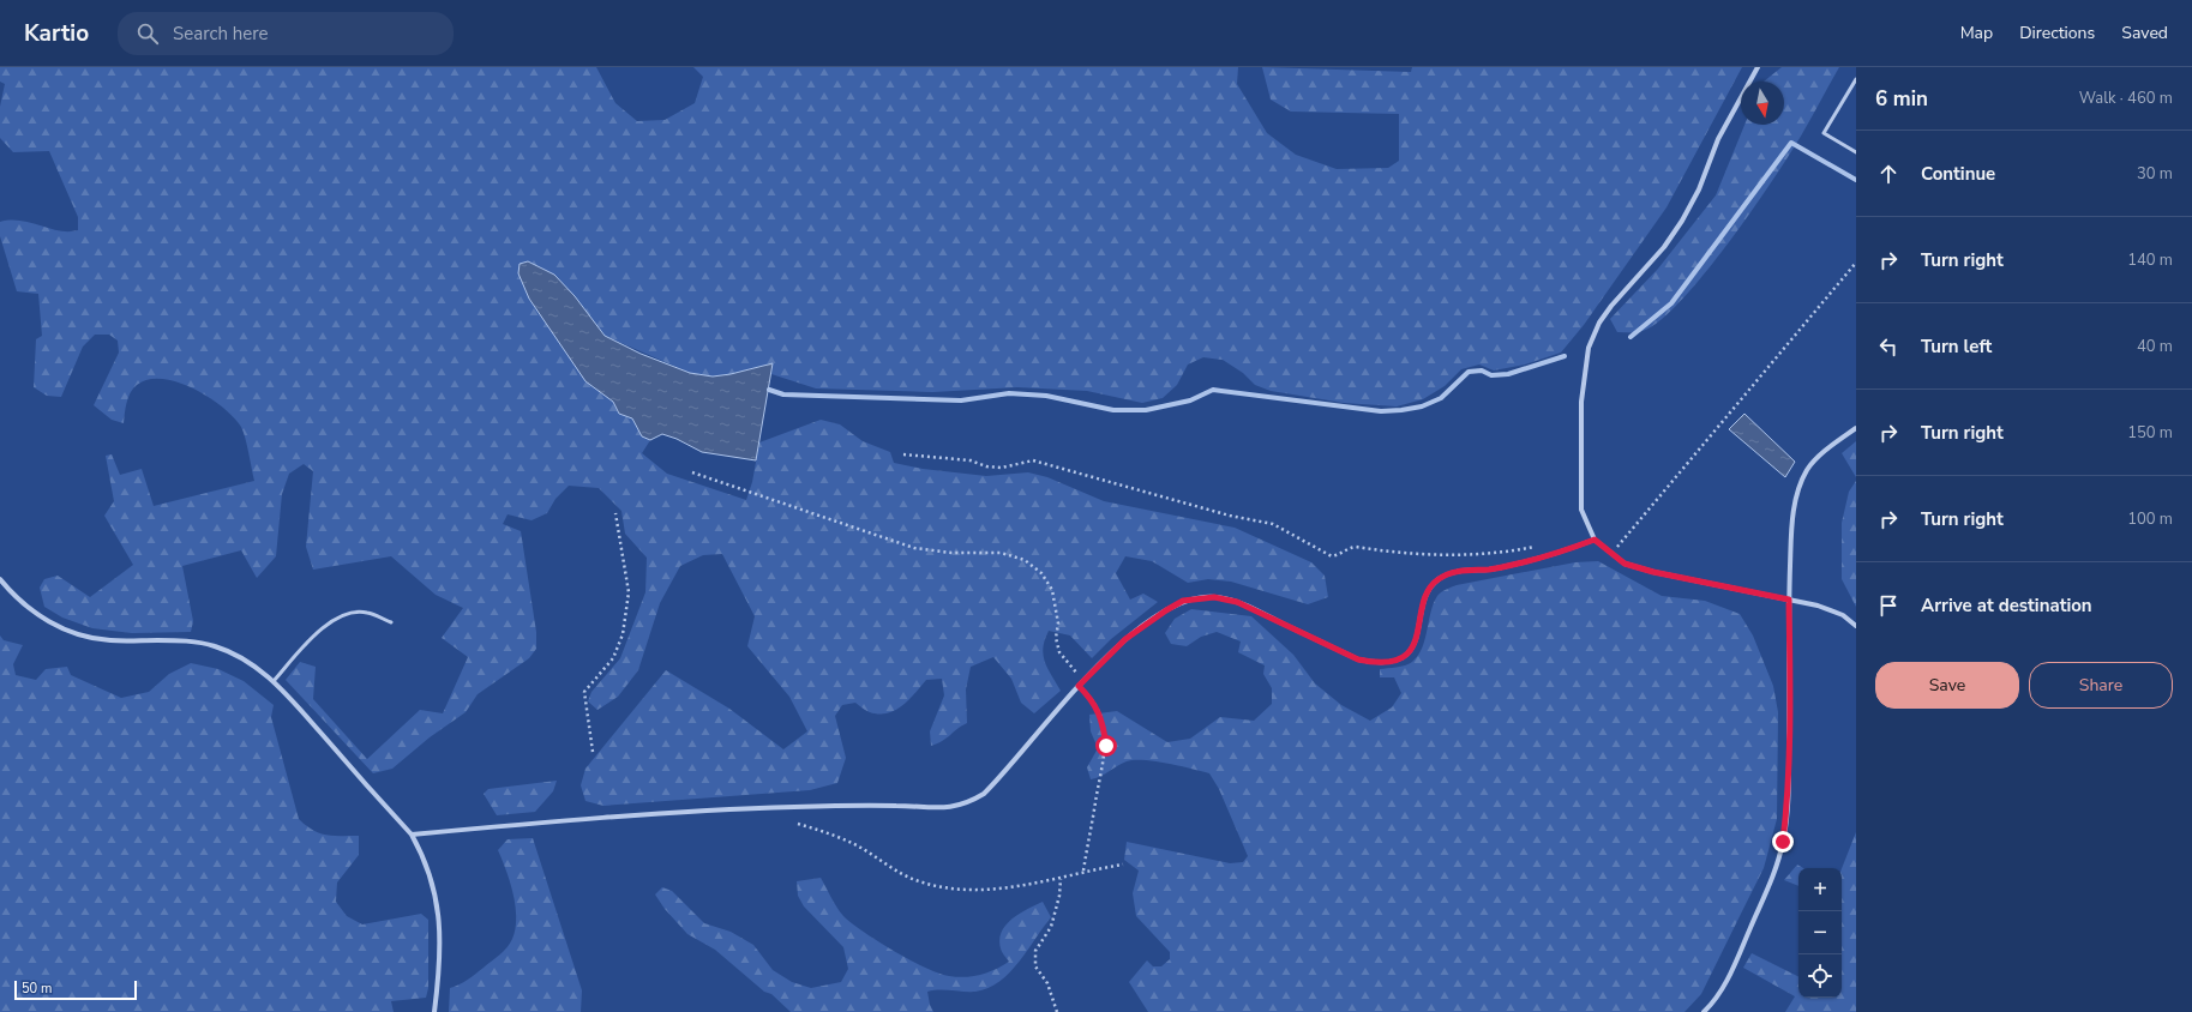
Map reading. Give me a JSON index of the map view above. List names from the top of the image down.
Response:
{
  "scale_bar": "50 m",
  "north": "bottom",
  "page": {
    "header": "Kartio",
    "search": "Search here",
    "nav": ["Map", "Directions", "Saved"],
    "heading": ["6 min", "Walk · 460 m"],
    "list": [
      ["Continue", "30 m"],
      ["Turn right", "140 m"],
      ["Turn left", "40 m"],
      ["Turn right", "150 m"],
      ["Turn right", "100 m"],
      "Arrive at destination"
    ],
    "buttons": ["Save", "Share"],
    "map_buttons": ["+", "−"],
    "scale": "50 m"
  }
}
